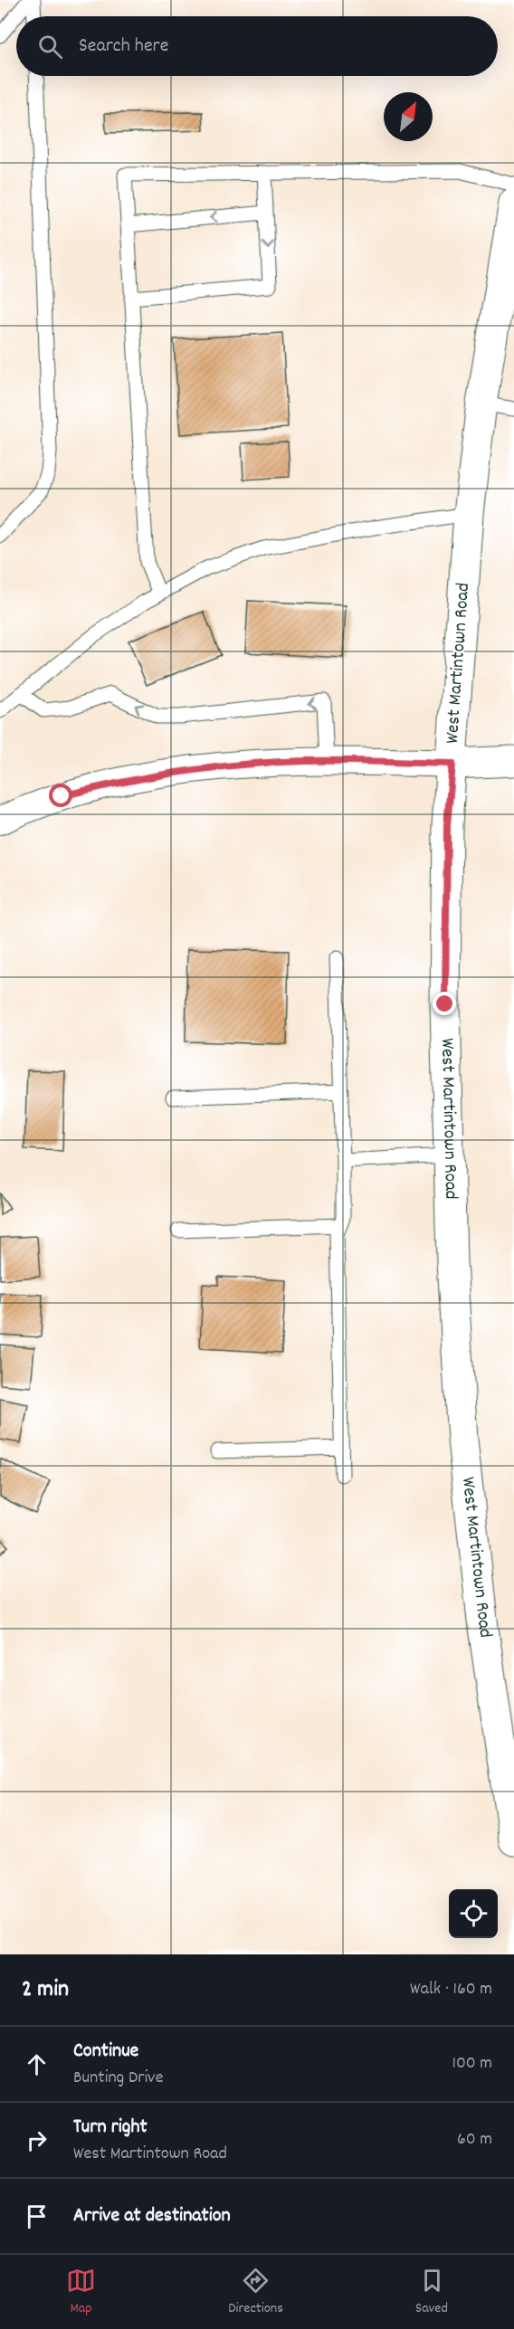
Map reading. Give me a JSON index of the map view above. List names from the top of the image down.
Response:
{
  "streets": {
    "main road": ["West Martintown Road"]
  },
  "north": "top right",
  "page": {
    "search": "Search here",
    "heading": ["2 min", "Walk · 160 m"],
    "list": [
      ["Continue", "Bunting Drive", "100 m"],
      ["Turn right", "West Martintown Road", "60 m"],
      "Arrive at destination"
    ],
    "nav": ["Map", "Directions", "Saved"]
  }
}
